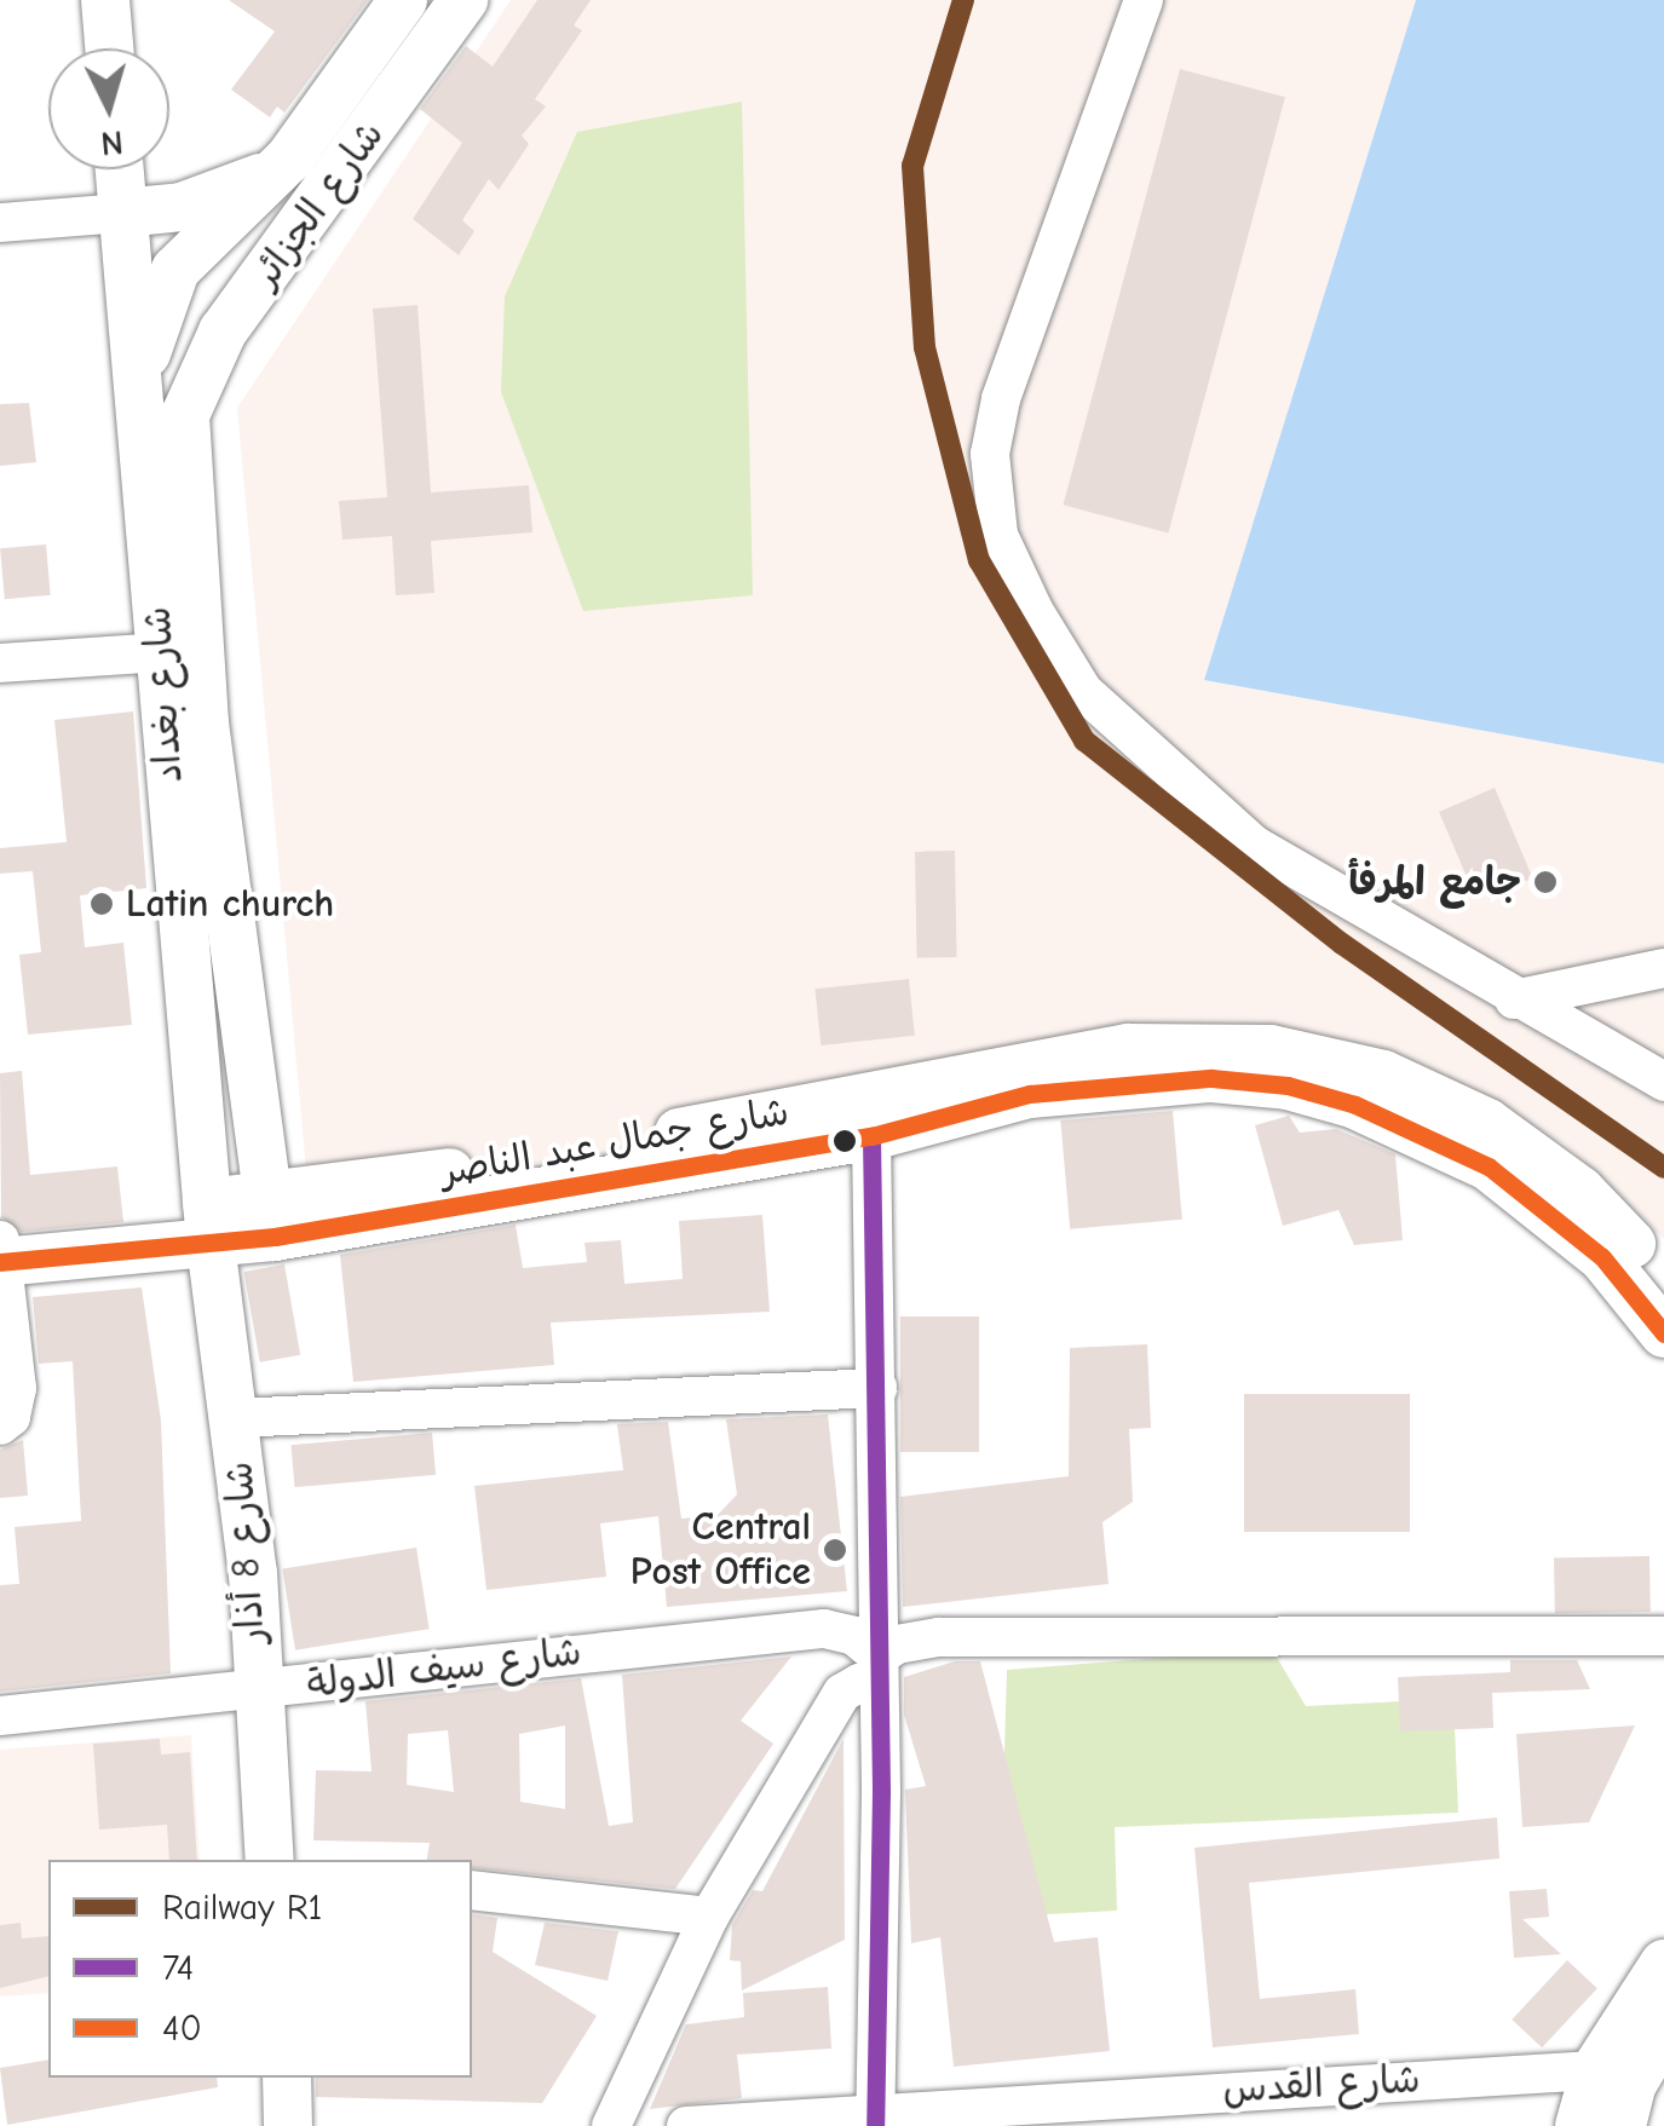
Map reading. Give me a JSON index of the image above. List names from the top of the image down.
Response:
{
  "streets": {
    "main road": [
      "شارع الجزائر",
      "شارع بغداد",
      "شارع جمال عبد الناصر",
      "شارع 8 أذار"
    ],
    "street": ["شارع سيف الدولة", "شارع القدس"]
  },
  "crossings": [
    ["شارع الجزائر", "شارع بغداد"],
    ["شارع بغداد", "شارع جمال عبد الناصر"],
    ["شارع بغداد", "شارع 8 أذار"],
    ["شارع جمال عبد الناصر", "شارع 8 أذار"],
    ["شارع 8 أذار", "شارع سيف الدولة"]
  ],
  "places": ["جامع المرفأ", "Latin church", "Central Post Office"],
  "lines": ["rail line R1", "transit line 40", "transit line 74"],
  "legend": ["Railway R1", "74", "40"],
  "north": "bottom"
}
